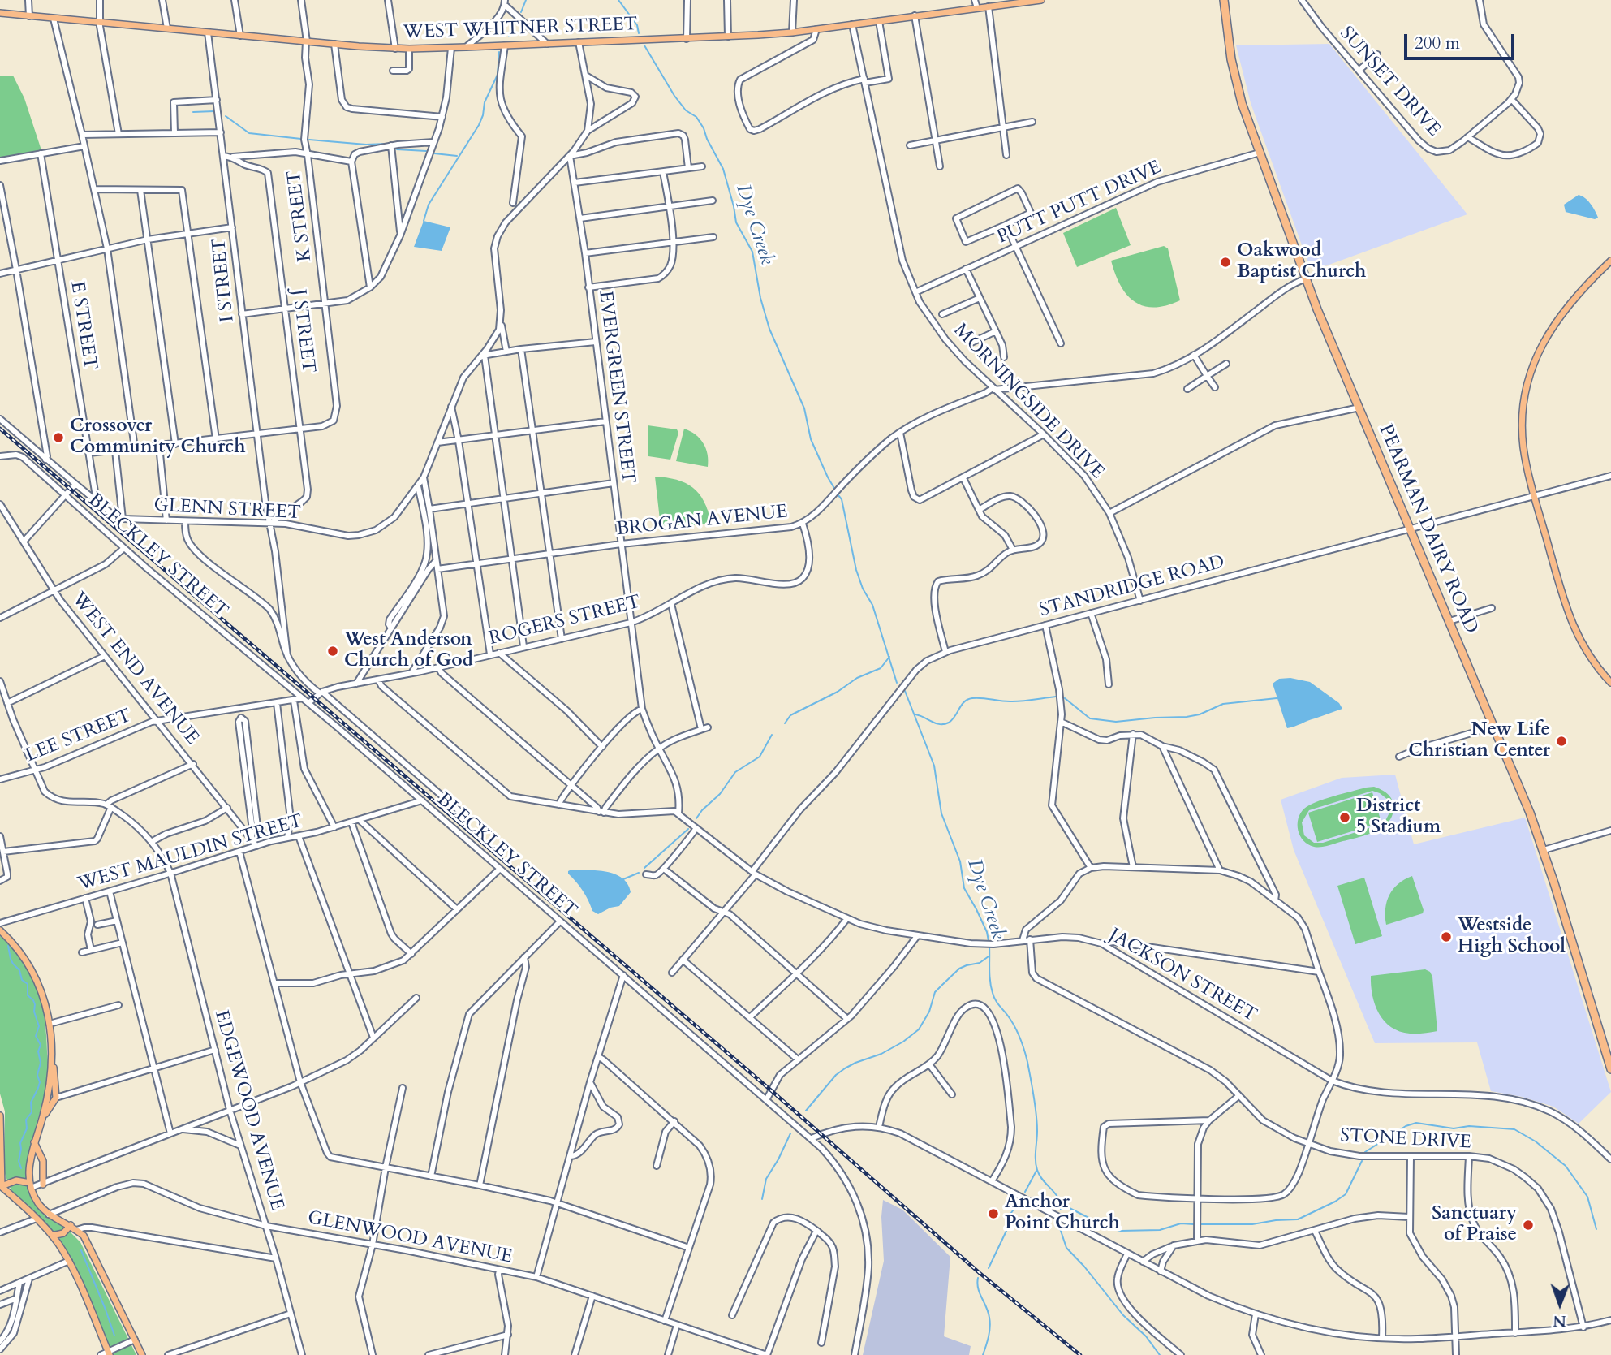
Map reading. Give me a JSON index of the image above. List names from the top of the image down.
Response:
{
  "streets": {
    "highway": ["PEARMAN DAIRY ROAD"],
    "main road": ["WEST WHITNER STREET"],
    "street": [
      "SUNSET DRIVE",
      "PUTT PUTT DRIVE",
      "K STREET",
      "I STREET",
      "E STREET",
      "J STREET",
      "EVERGREEN STREET",
      "MORNINGSIDE DRIVE",
      "GLENN STREET",
      "BROGAN AVENUE",
      "BLECKLEY STREET",
      "STANDRIDGE ROAD",
      "ROGERS STREET",
      "WEST END AVENUE",
      "LEE STREET",
      "WEST MAULDIN STREET",
      "JACKSON STREET",
      "EDGEWOOD AVENUE",
      "STONE DRIVE",
      "GLENWOOD AVENUE"
    ]
  },
  "crossings": [
    ["WEST WHITNER STREET", "K STREET"],
    ["WEST WHITNER STREET", "I STREET"],
    ["WEST WHITNER STREET", "MORNINGSIDE DRIVE"],
    ["PUTT PUTT DRIVE", "MORNINGSIDE DRIVE"],
    ["PUTT PUTT DRIVE", "PEARMAN DAIRY ROAD"],
    ["K STREET", "J STREET"],
    ["I STREET", "J STREET"],
    ["I STREET", "GLENN STREET"],
    ["J STREET", "GLENN STREET"],
    ["EVERGREEN STREET", "BROGAN AVENUE"],
    ["EVERGREEN STREET", "ROGERS STREET"],
    ["EVERGREEN STREET", "JACKSON STREET"],
    ["MORNINGSIDE DRIVE", "BROGAN AVENUE"],
    ["MORNINGSIDE DRIVE", "STANDRIDGE ROAD"],
    ["BROGAN AVENUE", "PEARMAN DAIRY ROAD"],
    ["BROGAN AVENUE", "ROGERS STREET"],
    ["PEARMAN DAIRY ROAD", "STANDRIDGE ROAD"],
    ["BLECKLEY STREET", "ROGERS STREET"],
    ["BLECKLEY STREET", "LEE STREET"],
    ["BLECKLEY STREET", "WEST MAULDIN STREET"],
    ["STANDRIDGE ROAD", "JACKSON STREET"],
    ["WEST END AVENUE", "LEE STREET"],
    ["WEST END AVENUE", "WEST MAULDIN STREET"],
    ["WEST MAULDIN STREET", "EDGEWOOD AVENUE"],
    ["JACKSON STREET", "STONE DRIVE"],
    ["EDGEWOOD AVENUE", "GLENWOOD AVENUE"]
  ],
  "water": ["Dye Creek"],
  "places": [
    "Oakwood Baptist Church",
    "Crossover Community Church",
    "West Anderson Church of God",
    "New Life Christian Center",
    "District 5 Stadium",
    "Westside High School",
    "Anchor Point Church",
    "Sanctuary of Praise"
  ],
  "scale_bar": "200 m",
  "north": "bottom"
}
